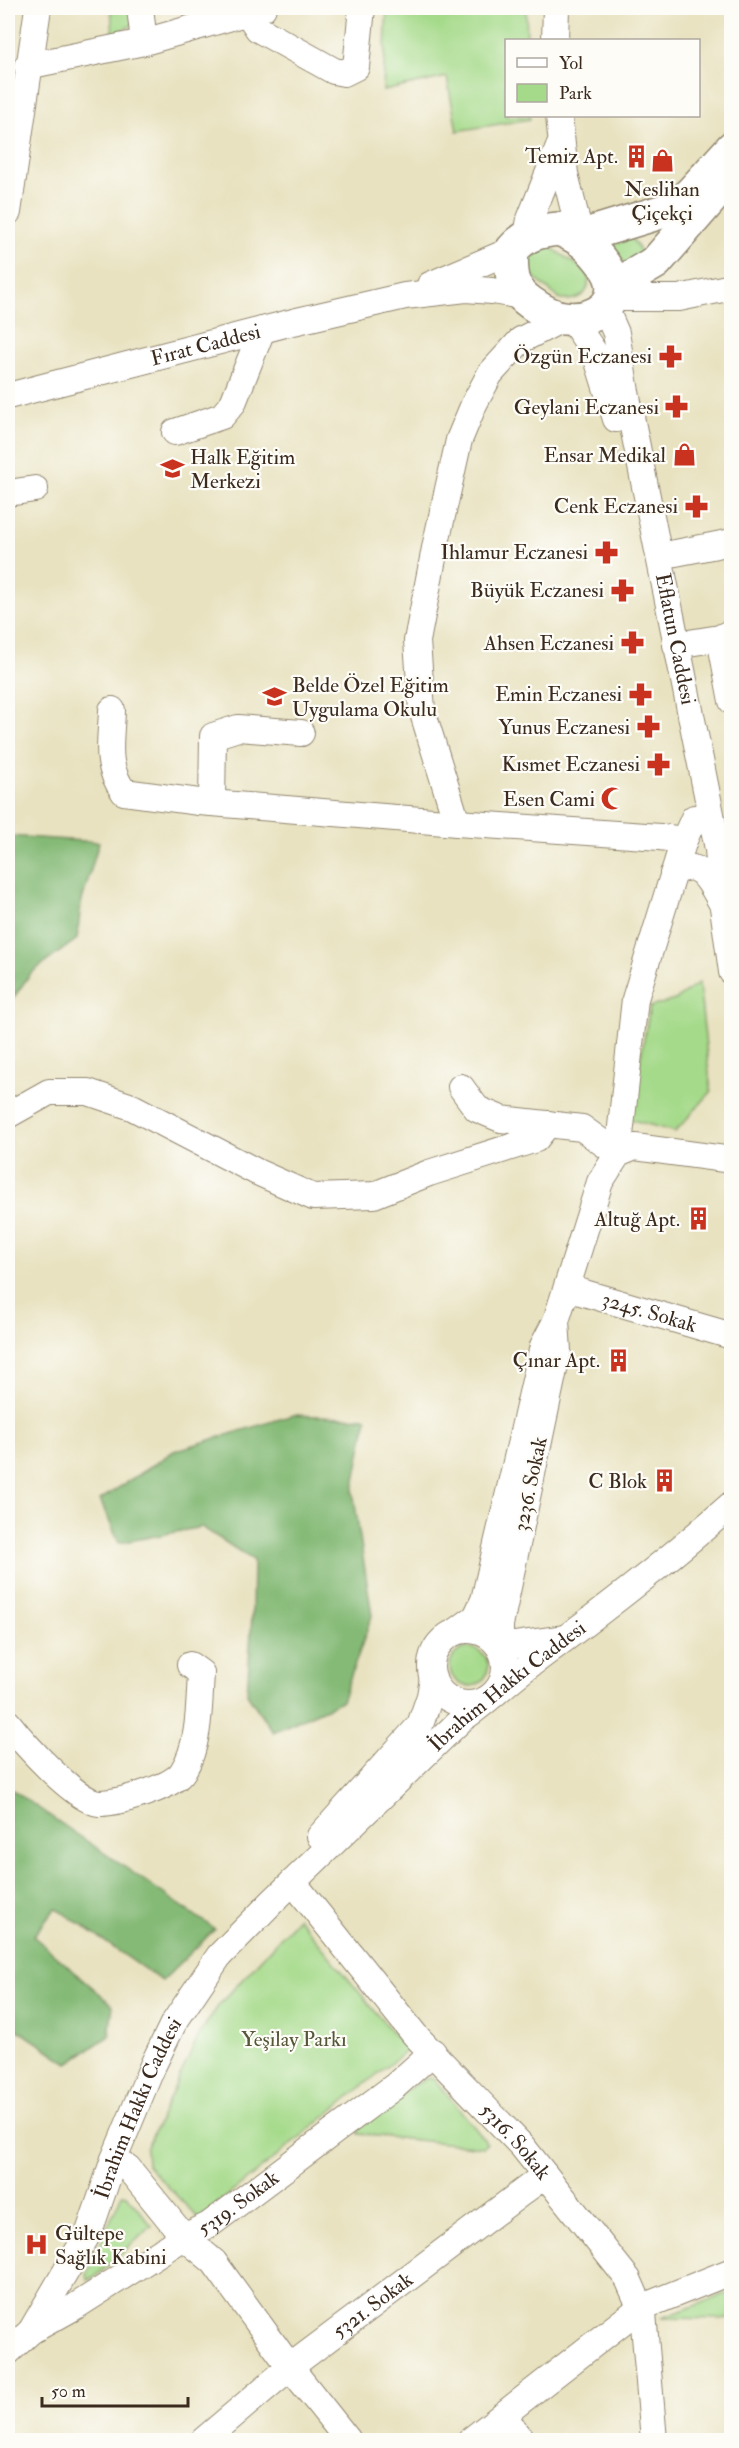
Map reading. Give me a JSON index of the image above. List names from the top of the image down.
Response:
{
  "streets": {
    "street": [
      "Fırat Caddesi",
      "Eflatun Caddesi",
      "3245. Sokak",
      "3236. Sokak",
      "İbrahim Hakkı Caddesi",
      "5316. Sokak",
      "5319. Sokak",
      "5321. Sokak"
    ]
  },
  "crossings": [
    ["3245. Sokak", "3236. Sokak"],
    ["3236. Sokak", "İbrahim Hakkı Caddesi"],
    ["İbrahim Hakkı Caddesi", "5316. Sokak"],
    ["İbrahim Hakkı Caddesi", "5319. Sokak"],
    ["5316. Sokak", "5319. Sokak"],
    ["5316. Sokak", "5321. Sokak"]
  ],
  "parks": ["Yeşilay Parkı"],
  "places": {
    "building": [
      "Temiz Apt.",
      "Altuğ Apt.",
      "Çınar Apt.",
      "C Blok"
    ],
    "shop": ["Neslihan Çiçekçi", "Ensar Medikal"],
    "pharmacy": [
      "Özgün Eczanesi",
      "Geylani Eczanesi",
      "Cenk Eczanesi",
      "Ihlamur Eczanesi",
      "Büyük Eczanesi",
      "Ahsen Eczanesi",
      "Emin Eczanesi",
      "Yunus Eczanesi",
      "Kısmet Eczanesi"
    ],
    "school or university": ["Halk Eğitim Merkezi", "Belde Özel Eğitim Uygulama Okulu"],
    "mosque": ["Esen Cami"],
    "hospital": ["Gültepe Sağlık Kabini"]
  },
  "legend": ["Yol", "Park"],
  "scale_bar": "50 m"
}
